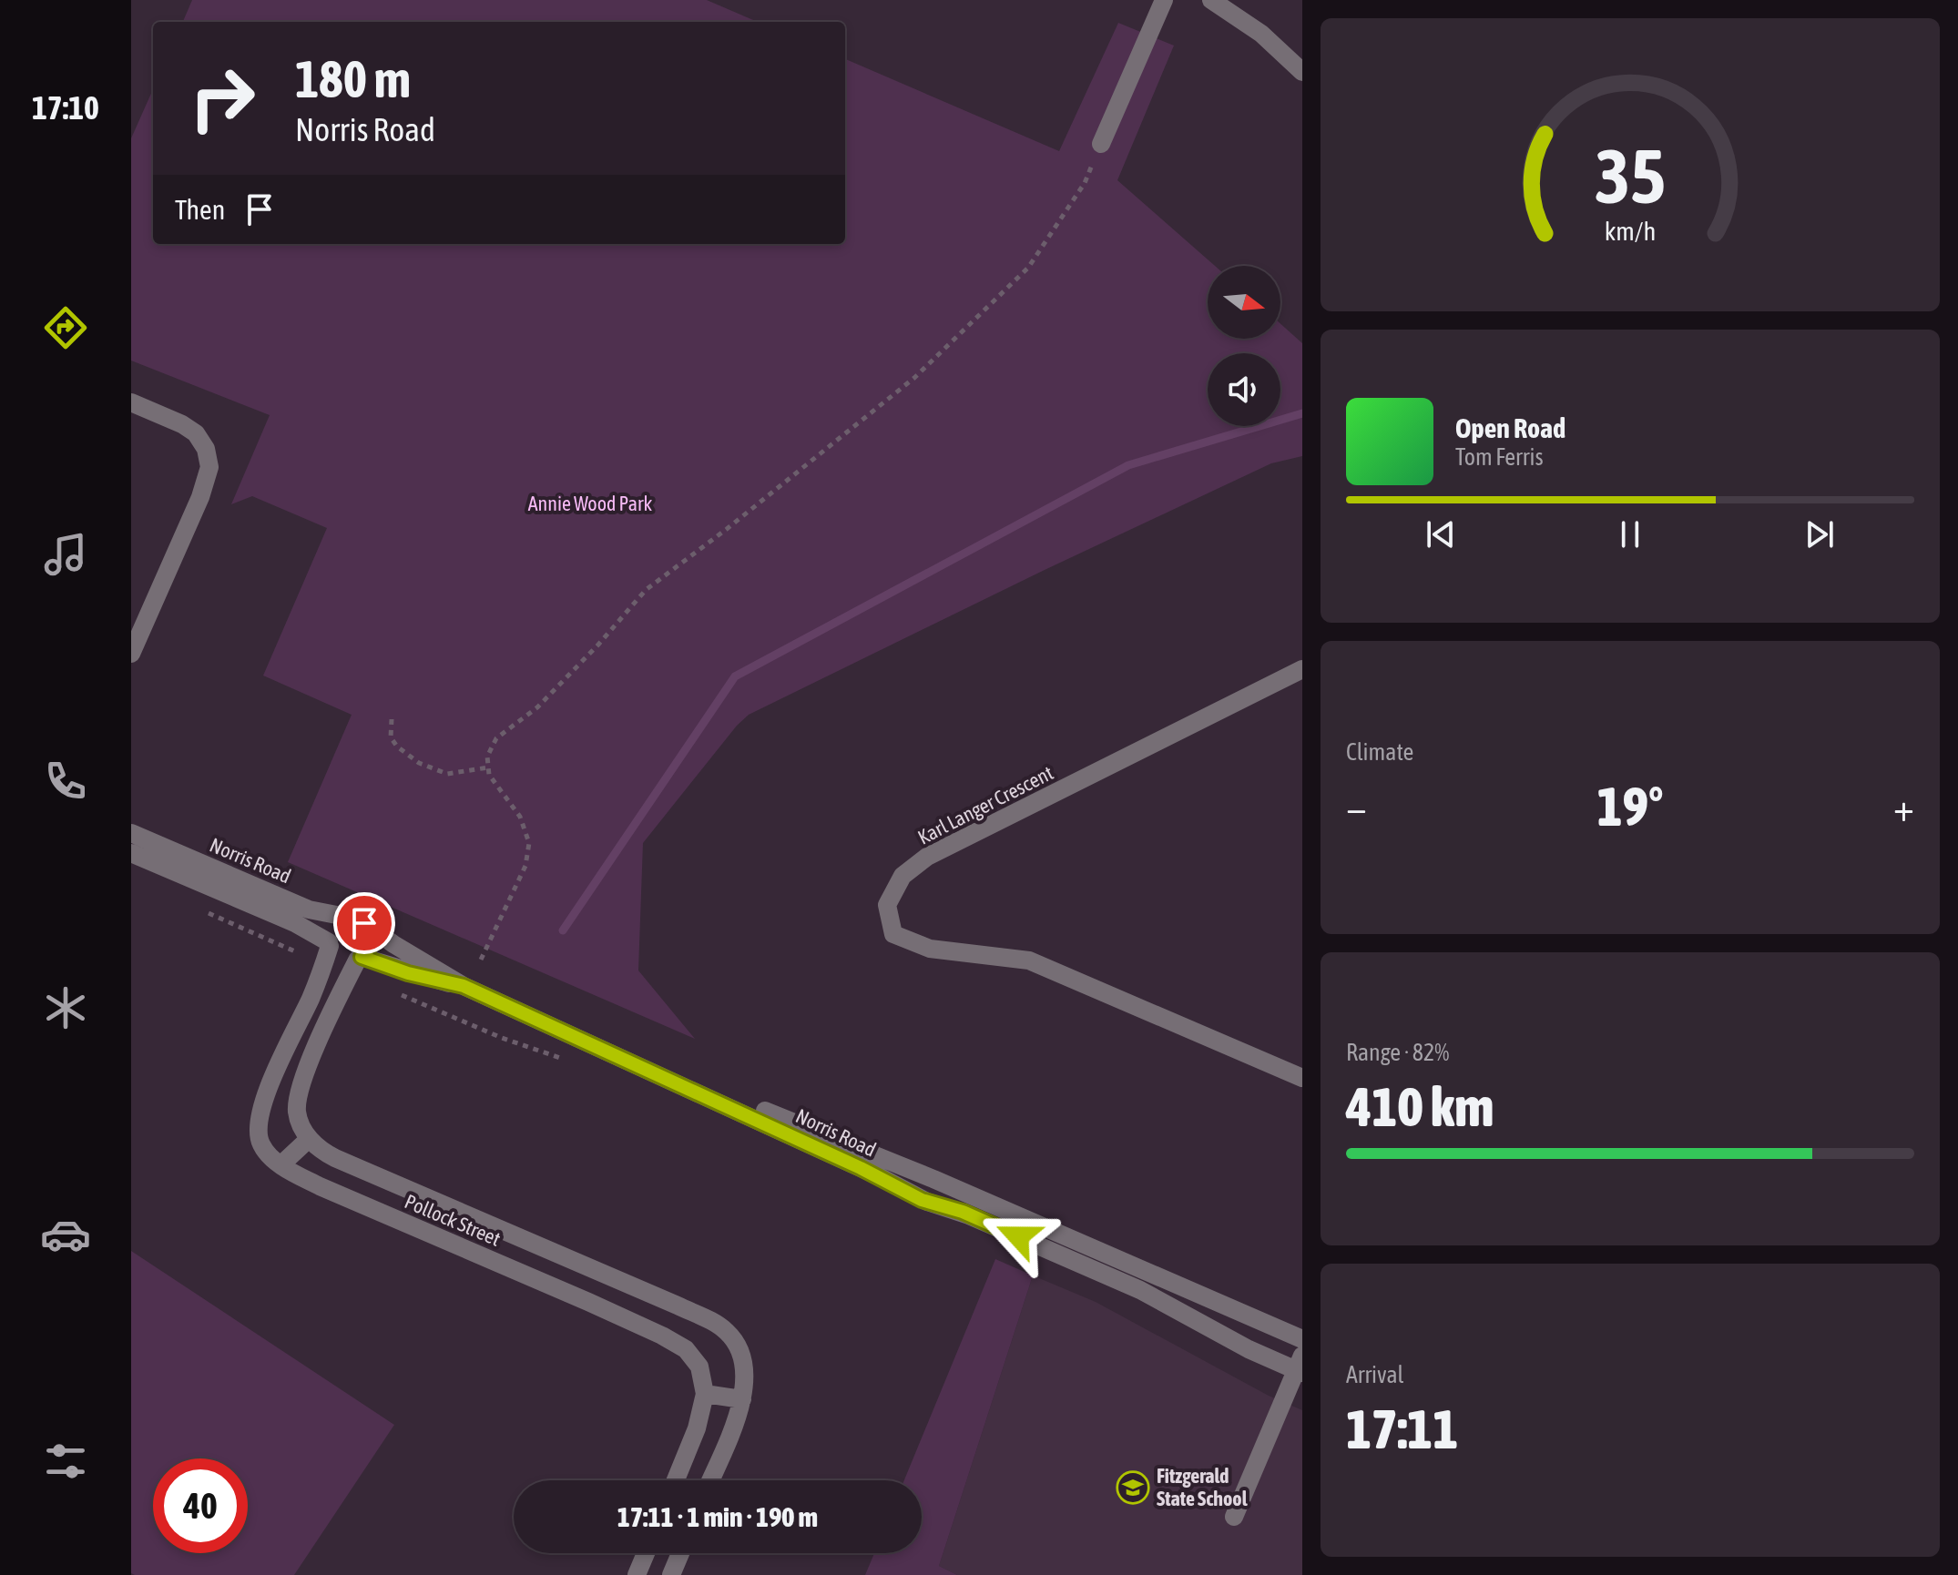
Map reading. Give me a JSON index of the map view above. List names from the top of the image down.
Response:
{
  "streets": {
    "street": ["Karl Langer Crescent", "Norris Road", "Pollock Street"]
  },
  "crossings": [
    ["Norris Road", "Pollock Street"]
  ],
  "parks": ["Annie Wood Park"],
  "places": {
    "school or university": ["Fitzgerald State School"]
  },
  "north": "right",
  "page": {
    "tabs": "17:10",
    "turn": ["180 m", "Norris Road"],
    "then": "Then",
    "song": ["Open Road", "Tom Ferris"],
    "tile": [
      "Climate",
      ["Range · 82%", "410 km"],
      ["Arrival", "17:11"]
    ],
    "heat": ["−", "19°", "+"],
    "limit": "40",
    "trip": "17:11 · 1 min · 190 m",
    "gauge": ["35", "km/h"]
  }
}
